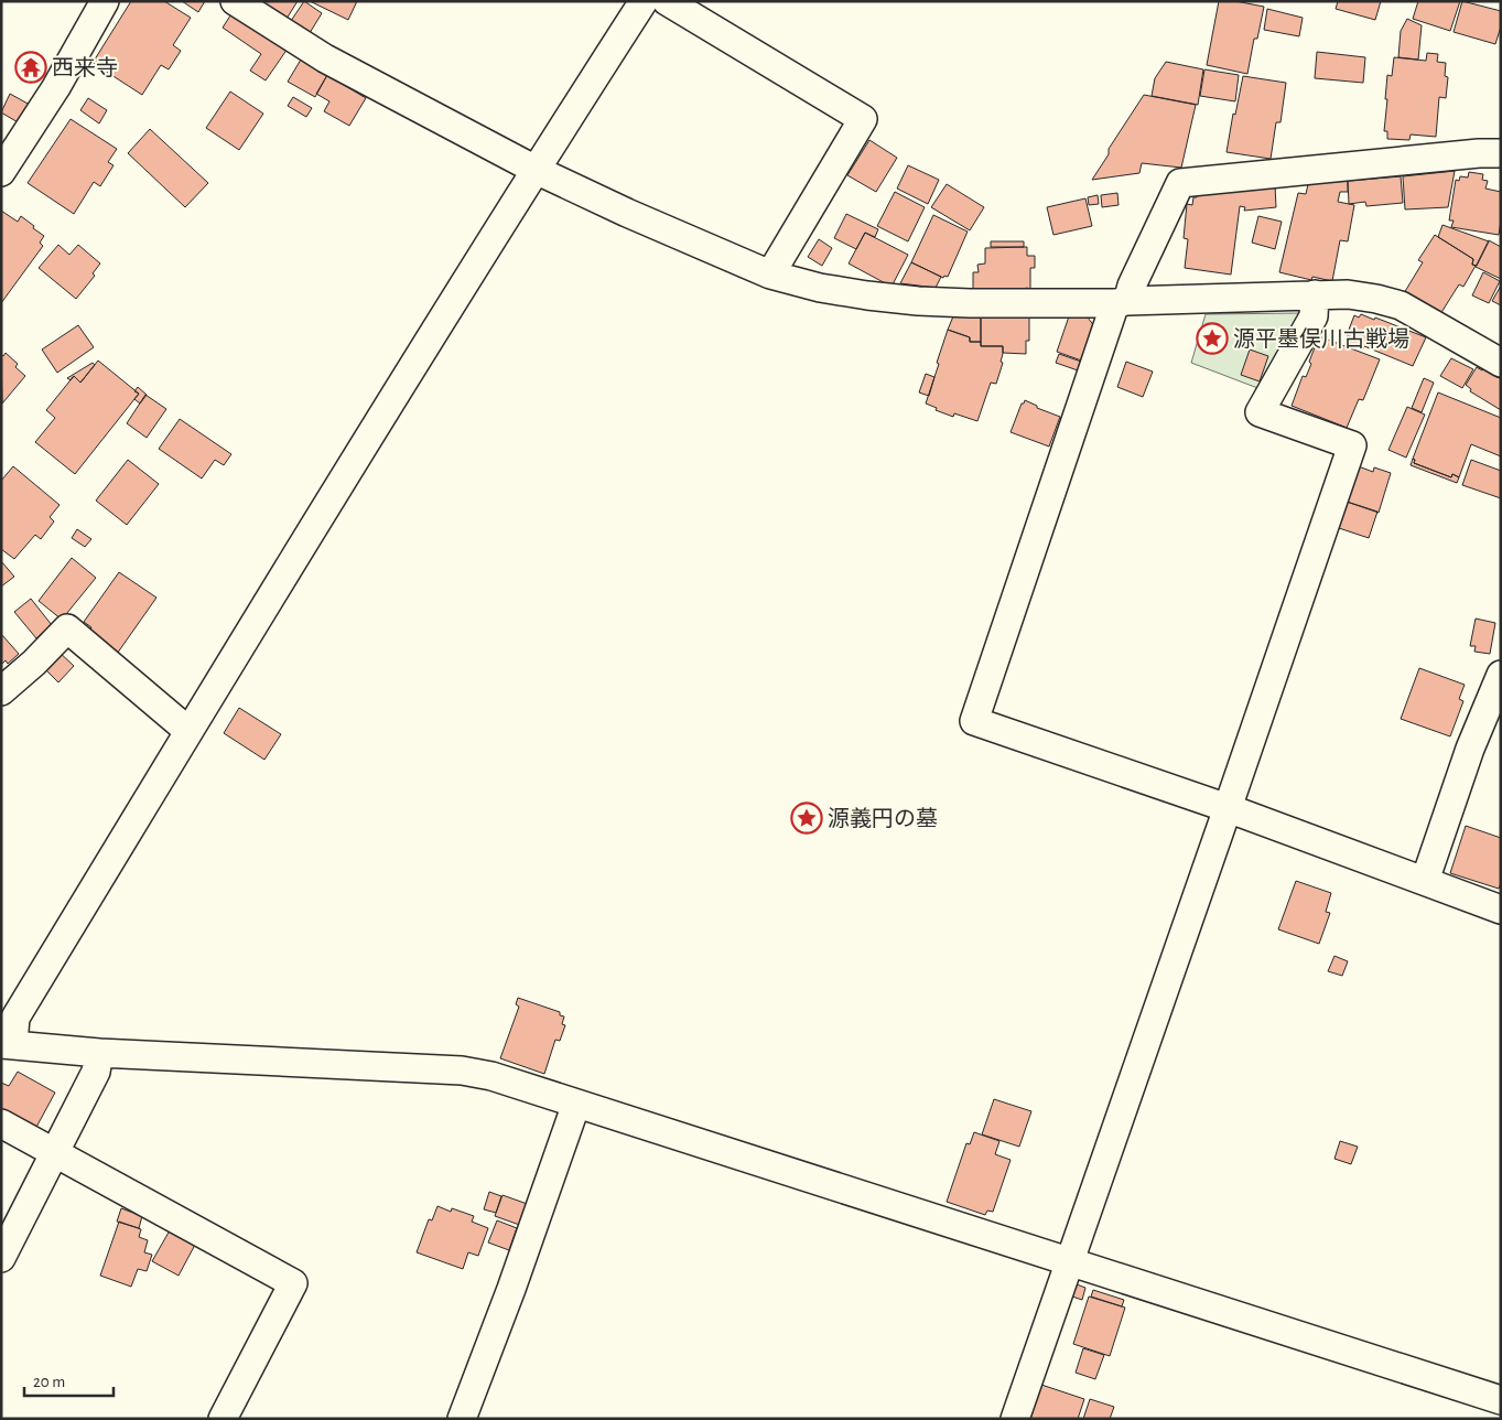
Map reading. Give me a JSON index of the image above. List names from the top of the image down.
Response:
{
  "places": {
    "temple": ["西来寺"],
    "place": ["源平墨俣川古戦場", "源義円の墓"]
  },
  "scale_bar": "20 m"
}
